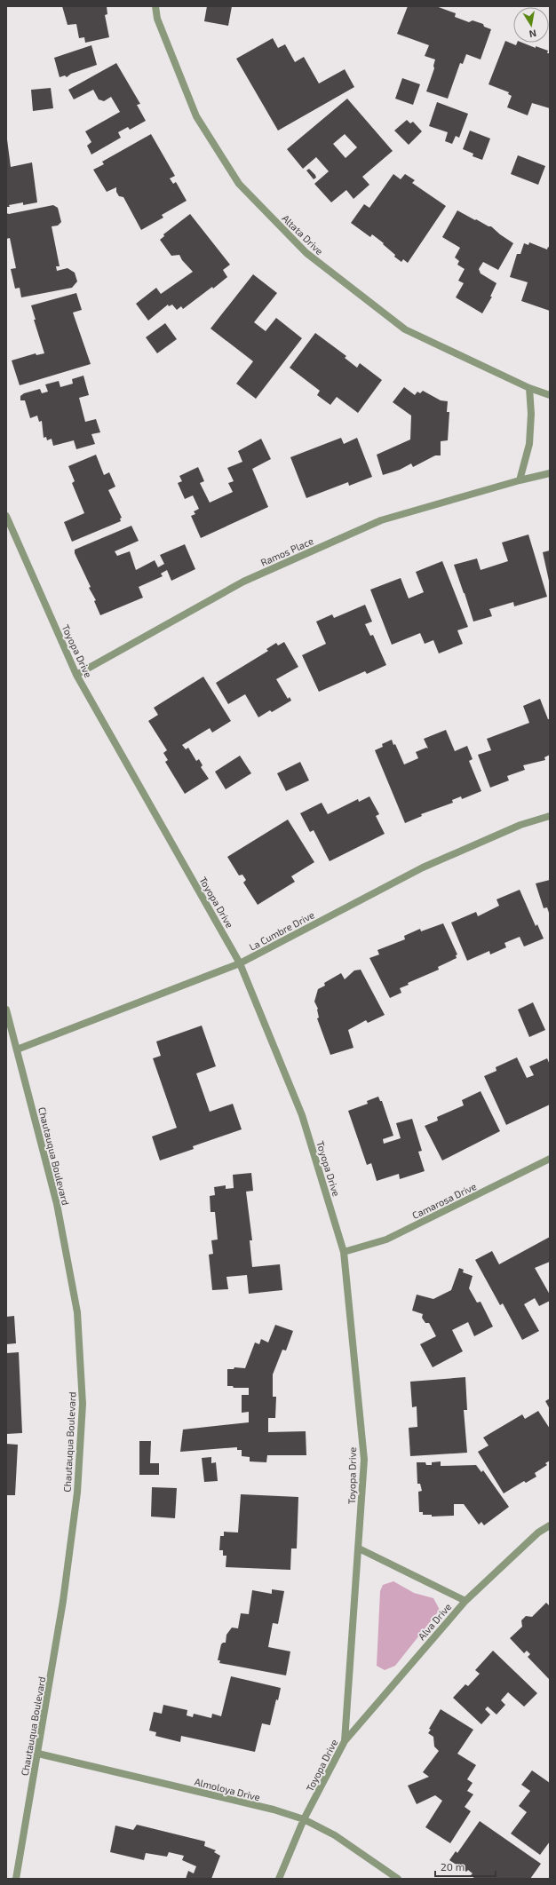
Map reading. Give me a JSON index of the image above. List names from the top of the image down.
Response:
{
  "streets": {
    "street": [
      "Altata Drive",
      "Ramos Place",
      "Toyopa Drive",
      "La Cumbre Drive",
      "Chautauqua Boulevard",
      "Camarosa Drive",
      "Alva Drive",
      "Almoloya Drive"
    ]
  },
  "crossings": [
    ["Ramos Place", "Toyopa Drive"],
    ["Toyopa Drive", "La Cumbre Drive"],
    ["Toyopa Drive", "Camarosa Drive"],
    ["Toyopa Drive", "Alva Drive"],
    ["Toyopa Drive", "Almoloya Drive"],
    ["La Cumbre Drive", "Chautauqua Boulevard"],
    ["Chautauqua Boulevard", "Almoloya Drive"]
  ],
  "scale_bar": "20 m",
  "north": "bottom"
}
